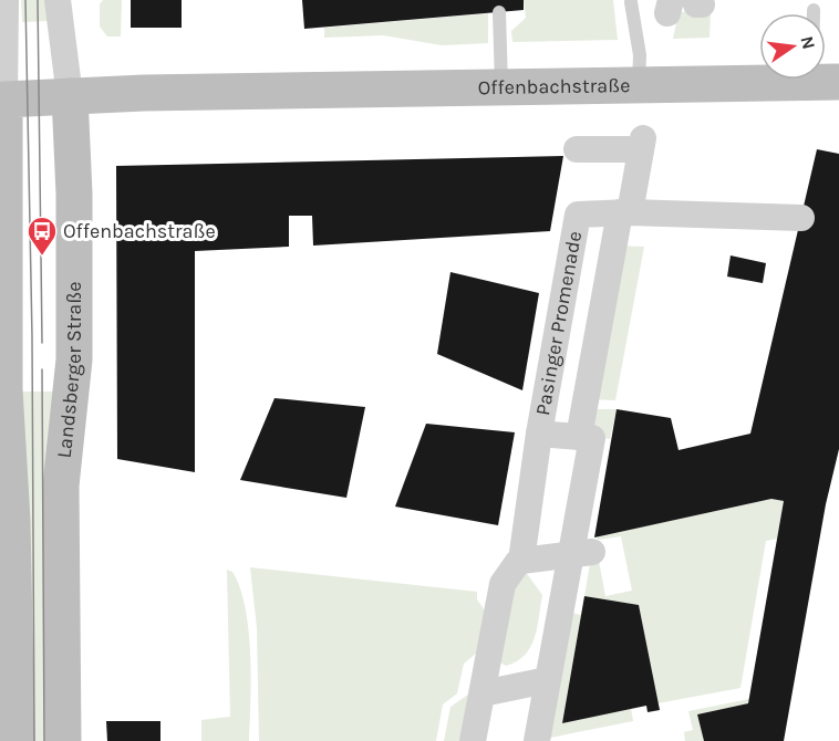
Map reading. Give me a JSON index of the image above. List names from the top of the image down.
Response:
{
  "streets": {
    "street": ["Offenbachstraße", "Pasinger Promenade", "Landsberger Straße"]
  },
  "crossings": [
    ["Offenbachstraße", "Landsberger Straße"]
  ],
  "places": {
    "bus stop": ["Offenbachstraße"]
  },
  "north": "right"
}
